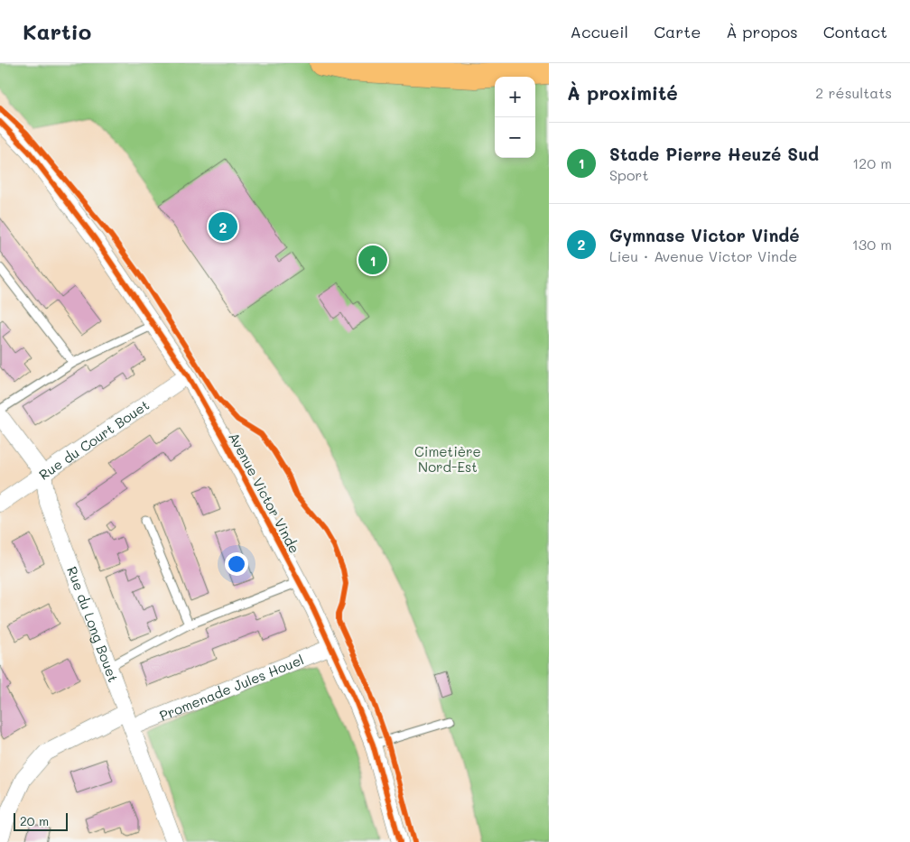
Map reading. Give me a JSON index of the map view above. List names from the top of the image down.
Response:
{
  "streets": {
    "street": [
      "Rue du Court Bouet",
      "Avenue Victor Vinde",
      "Rue du Long Bouet",
      "Promenade Jules Houel"
    ]
  },
  "crossings": [
    ["Rue du Court Bouet", "Avenue Victor Vinde"],
    ["Rue du Court Bouet", "Rue du Long Bouet"],
    ["Avenue Victor Vinde", "Promenade Jules Houel"],
    ["Rue du Long Bouet", "Promenade Jules Houel"]
  ],
  "parks": ["Cimetière Nord-Est"],
  "scale_bar": "20 m",
  "page": {
    "header": "Kartio",
    "nav": [
      "Accueil",
      "Carte",
      "À propos",
      "Contact"
    ],
    "heading": ["À proximité", "2 résultats"],
    "map_buttons": ["+", "−"],
    "list": [
      {
        "mark": "1",
        "name": "Stade Pierre Heuzé Sud",
        "note": "Sport",
        "value": "120 m"
      },
      {
        "mark": "2",
        "name": "Gymnase Victor Vindé",
        "note": "Lieu · Avenue Victor Vinde",
        "value": "130 m"
      }
    ],
    "pins": ["2", "1"],
    "scale": "20 m"
  }
}
